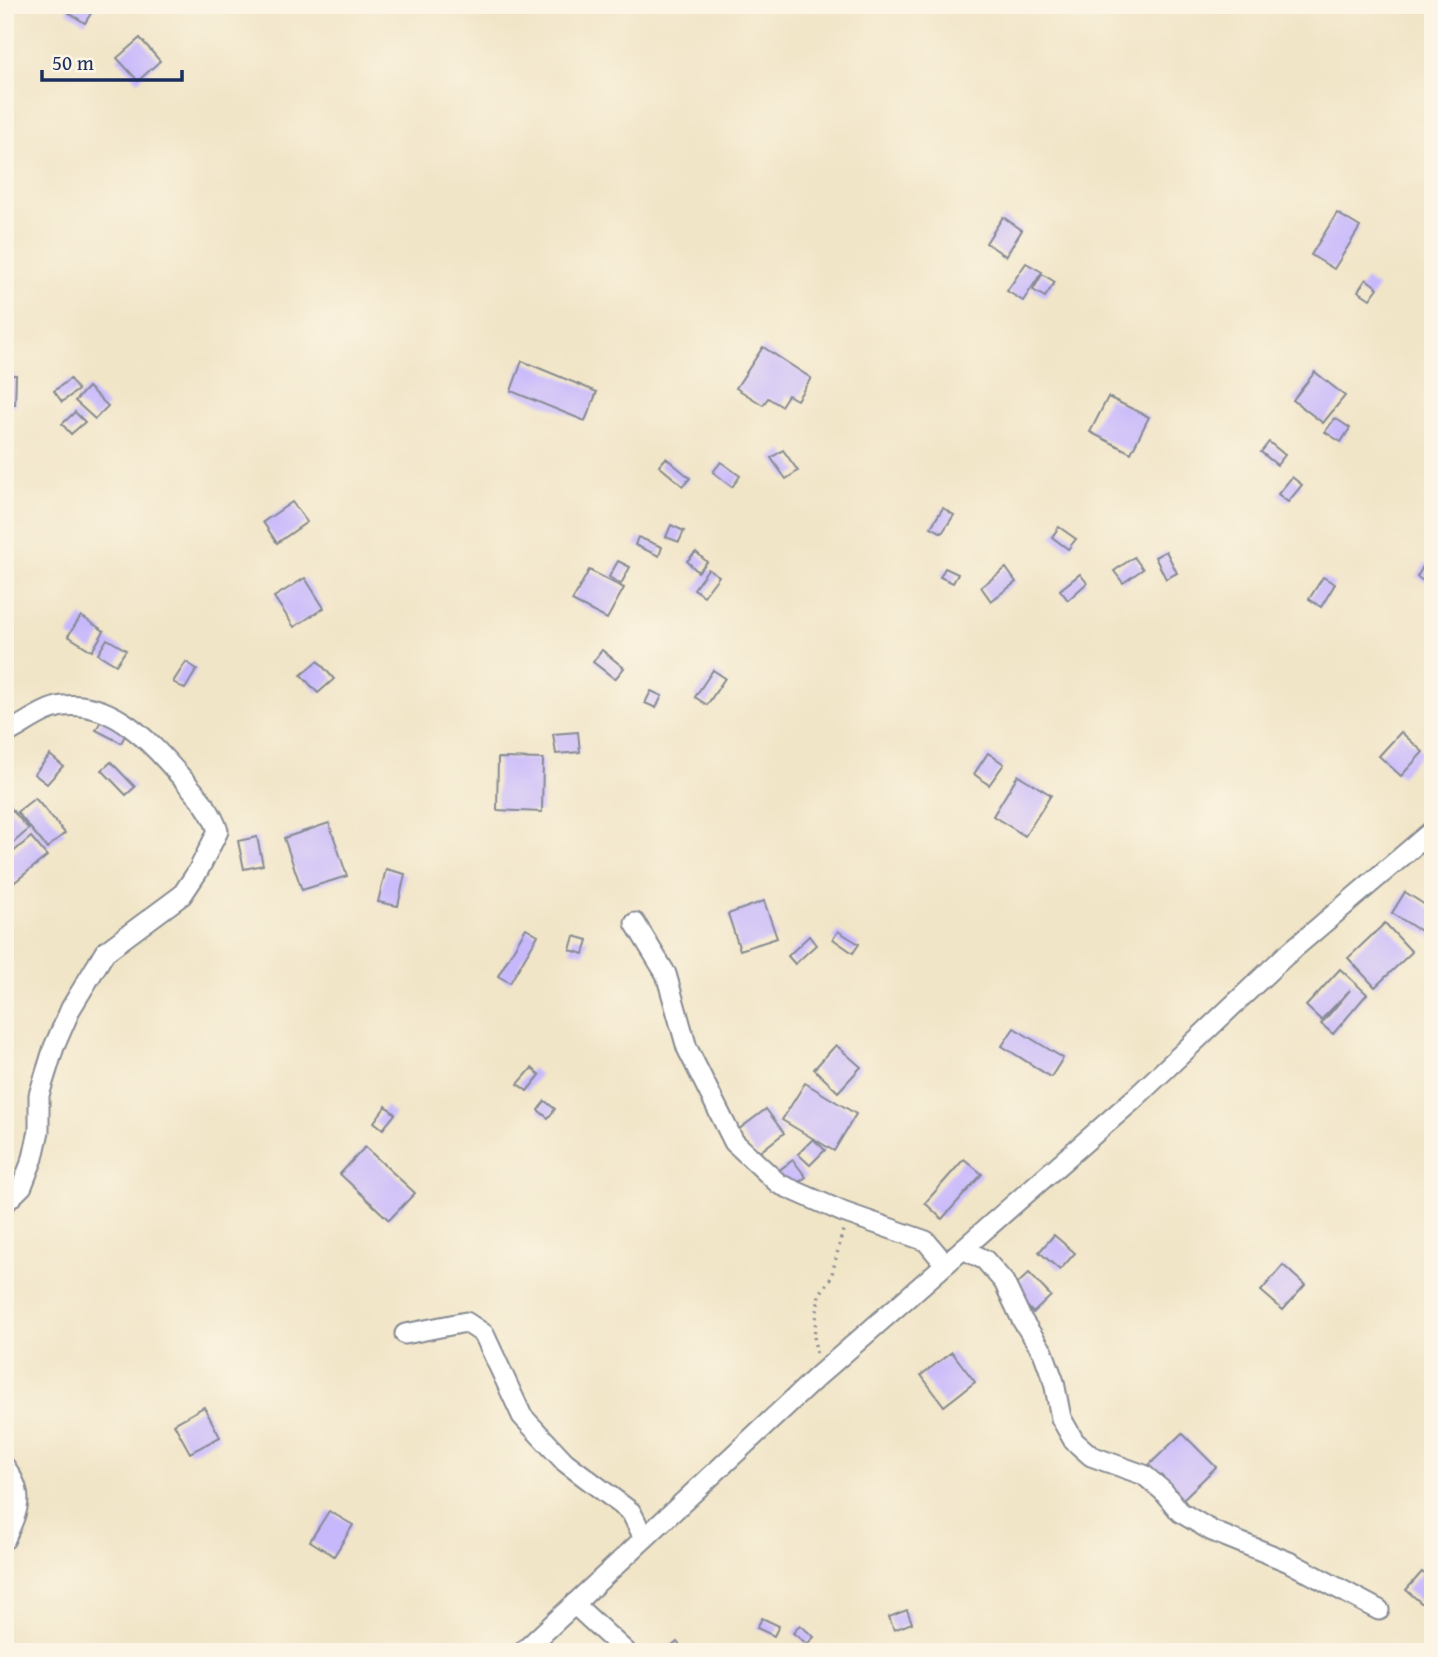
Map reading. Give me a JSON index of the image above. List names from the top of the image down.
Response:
{
  "scale_bar": "50 m"
}
